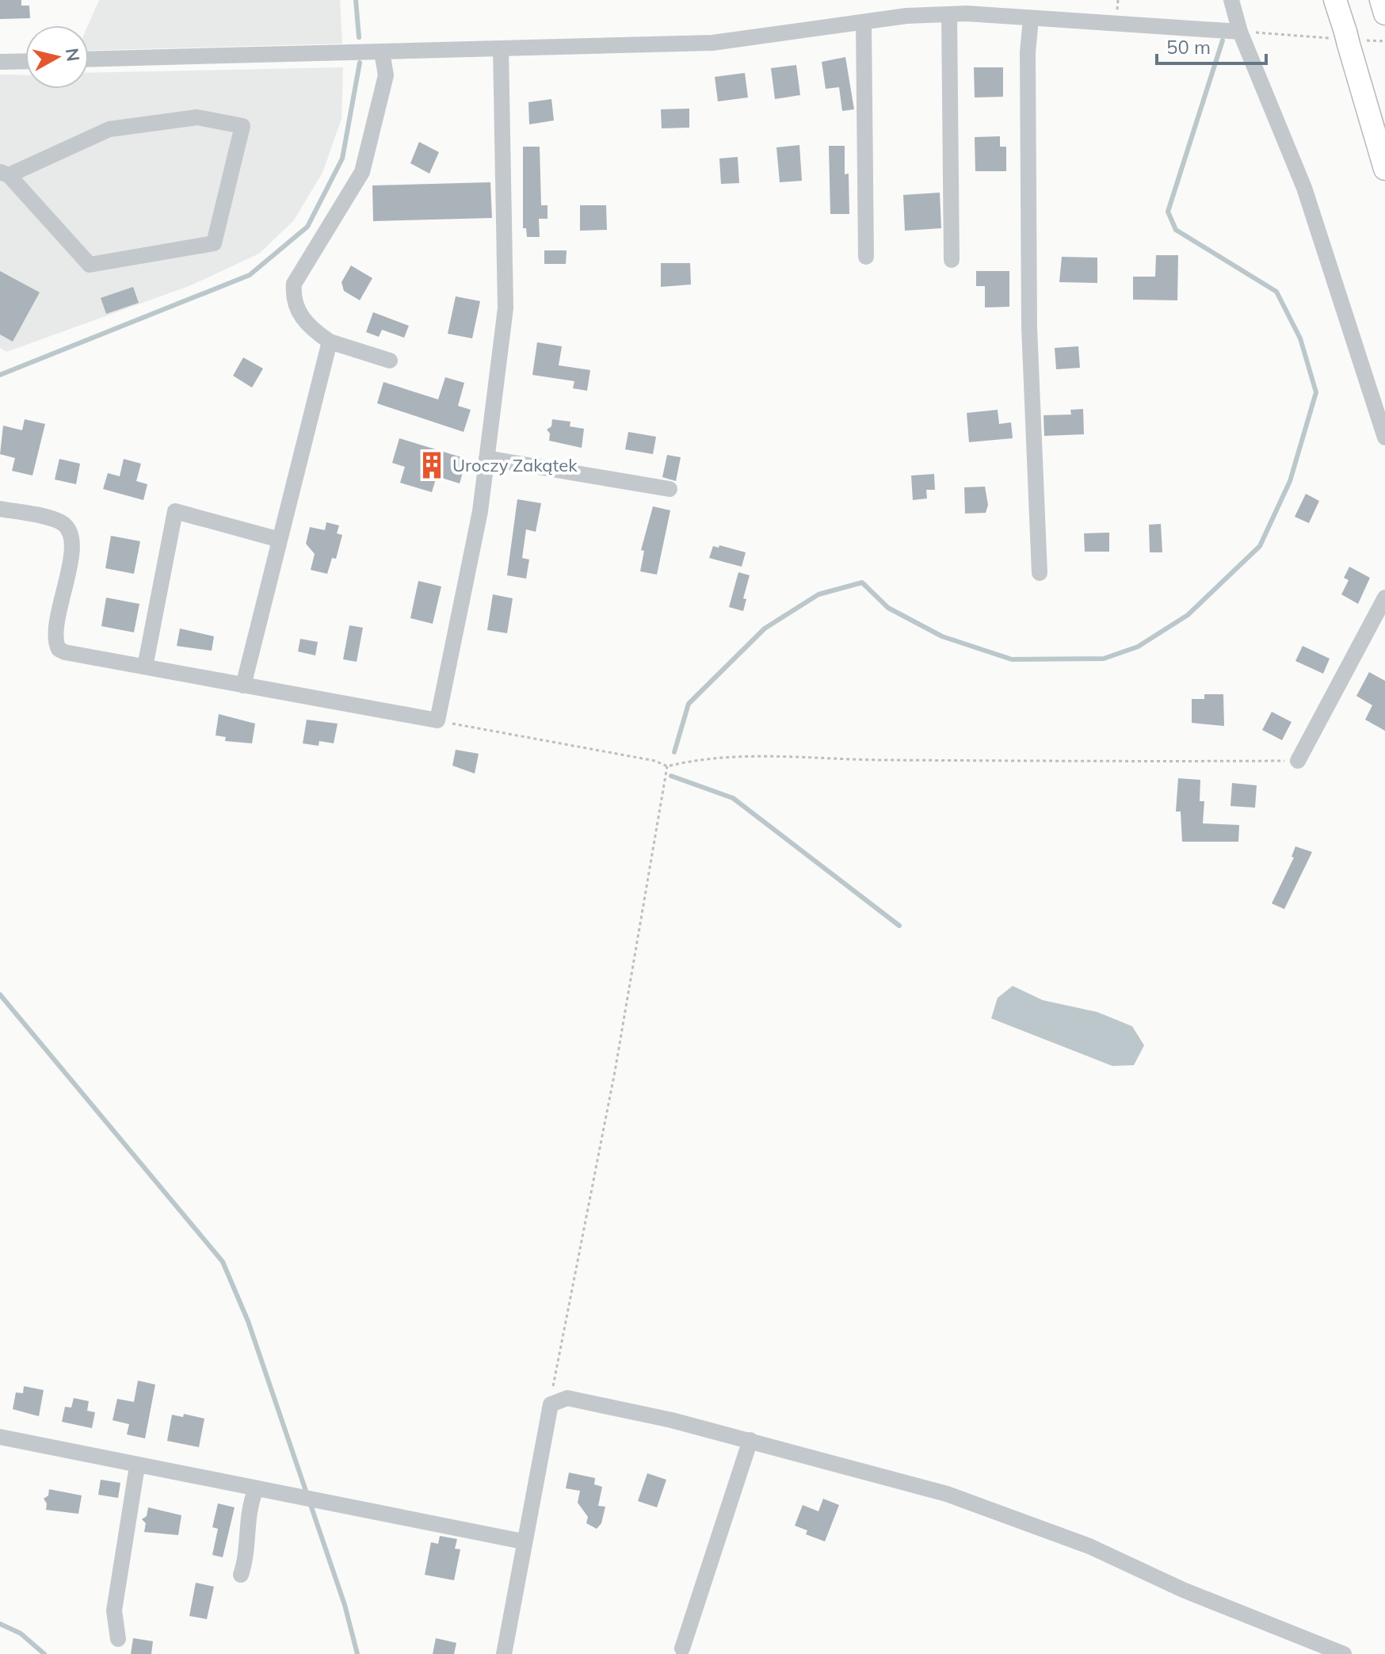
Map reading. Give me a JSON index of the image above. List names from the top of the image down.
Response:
{
  "places": {
    "building": ["Uroczy Zakątek"]
  },
  "scale_bar": "50 m",
  "north": "right"
}
